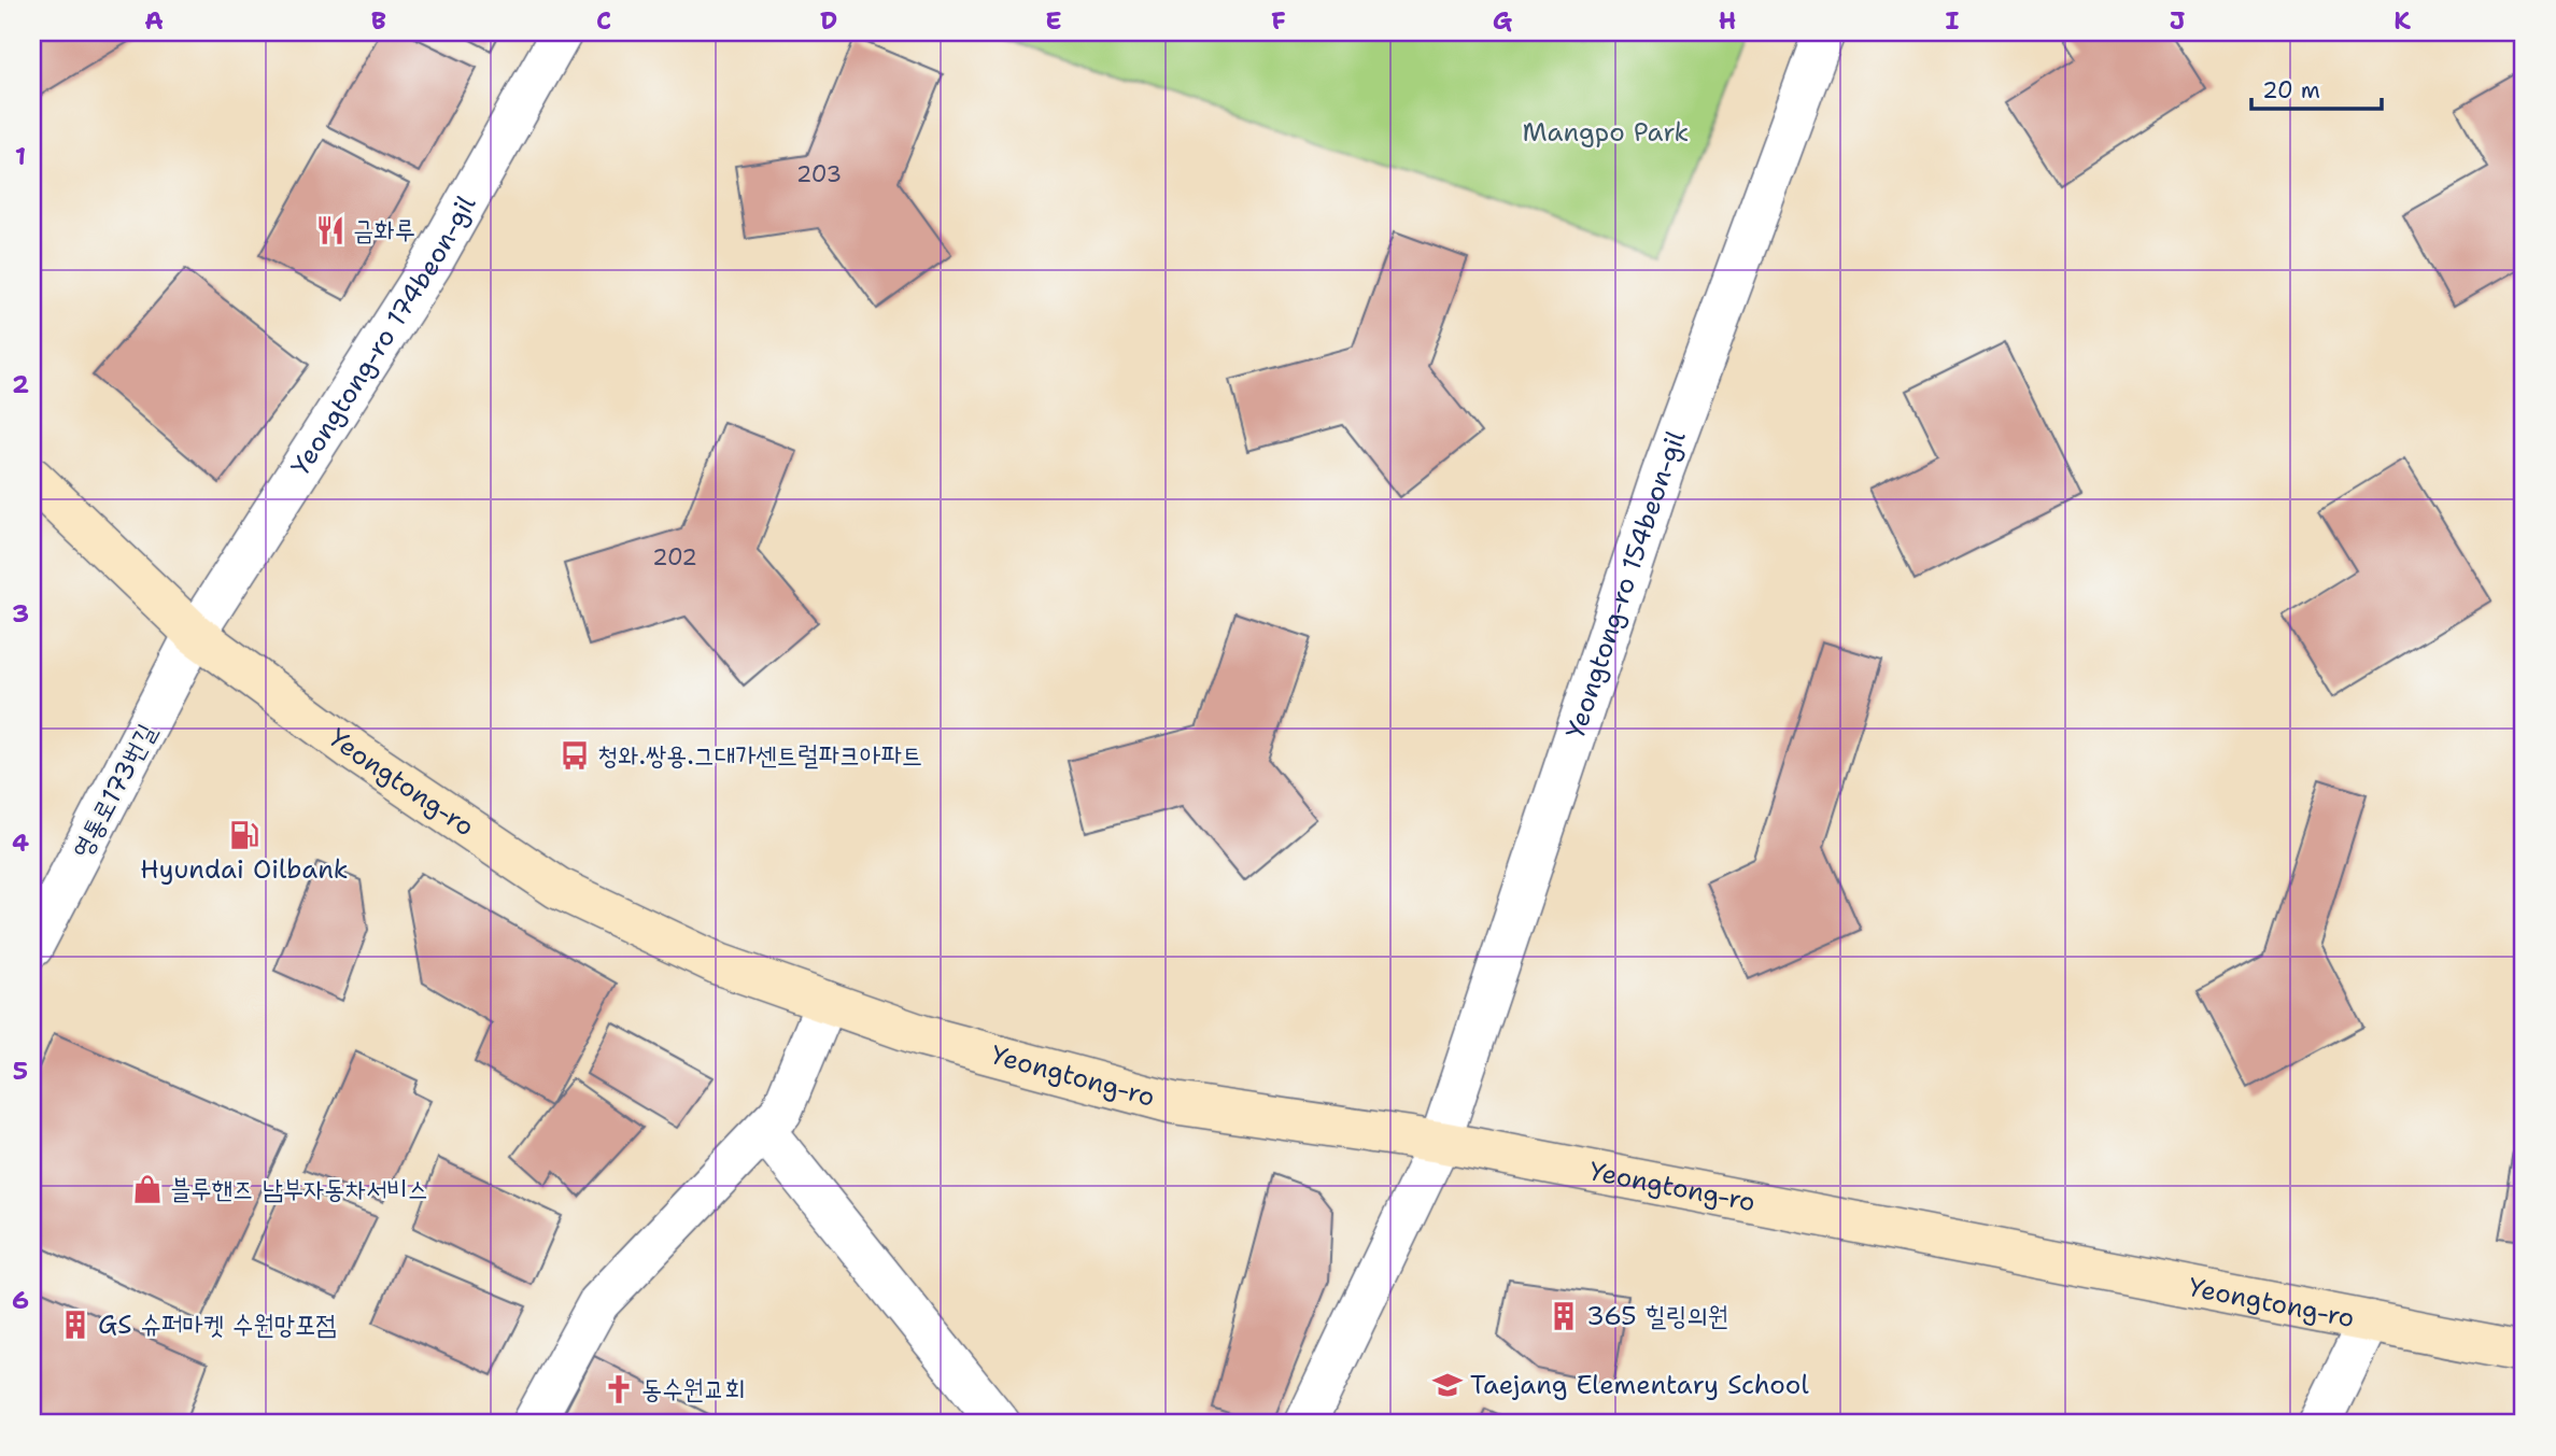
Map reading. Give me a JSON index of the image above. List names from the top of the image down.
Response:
{
  "streets": {
    "main road": ["Yeongtong-ro"],
    "street": ["Yeongtong-ro 174beon-gil", "Yeongtong-ro 154beon-gil", "영통로173번길"]
  },
  "crossings": [
    ["Yeongtong-ro 174beon-gil", "Yeongtong-ro"],
    ["Yeongtong-ro 174beon-gil", "영통로173번길"],
    ["Yeongtong-ro 154beon-gil", "Yeongtong-ro"],
    ["Yeongtong-ro", "영통로173번길"]
  ],
  "parks": ["Mangpo Park"],
  "places": {
    "restaurant": ["금화루"],
    "bus stop": ["청와.쌍용.그대가센트럴파크아파트"],
    "fuel station": ["Hyundai Oilbank"],
    "shop": ["블루핸즈 남부자동차서비스"],
    "building": ["365 힐링의원", "GS 슈퍼마켓 수원망포점"],
    "school or university": ["Taejang Elementary School"],
    "church": ["동수원교회"]
  },
  "house_numbers": ["203", "202"],
  "scale_bar": "20 m",
  "grid": {
    "columns": [
      "A",
      "B",
      "C",
      "D",
      "E",
      "F",
      "G",
      "H",
      "I",
      "J",
      "K"
    ],
    "rows": [
      "1",
      "2",
      "3",
      "4",
      "5",
      "6"
    ]
  }
}
